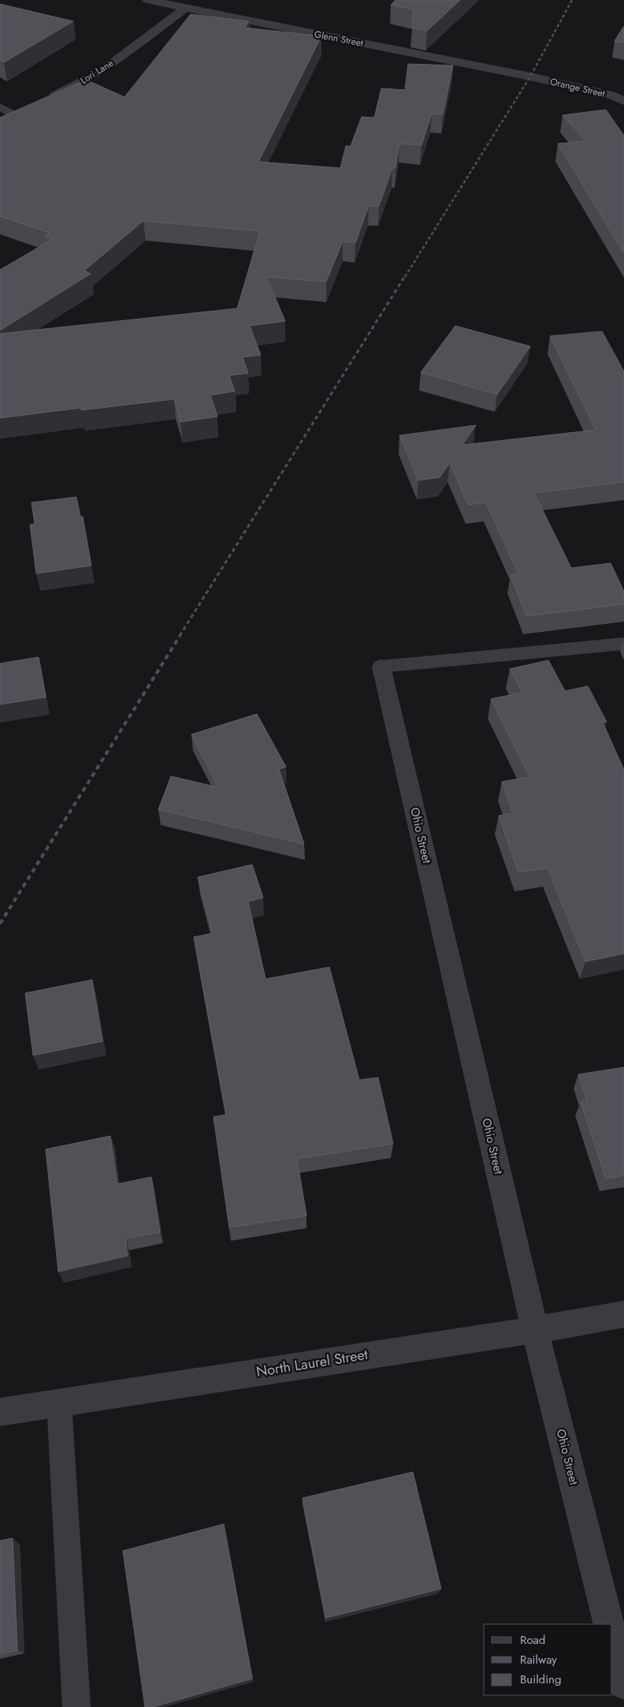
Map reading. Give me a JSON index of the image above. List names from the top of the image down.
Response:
{
  "streets": {
    "street": [
      "Glenn Street",
      "Lori Lane",
      "Orange Street",
      "Ohio Street",
      "North Laurel Street"
    ]
  },
  "crossings": [
    ["Glenn Street", "Lori Lane"],
    ["Glenn Street", "Orange Street"],
    ["Ohio Street", "North Laurel Street"]
  ],
  "legend": ["Road", "Railway", "Building"]
}
